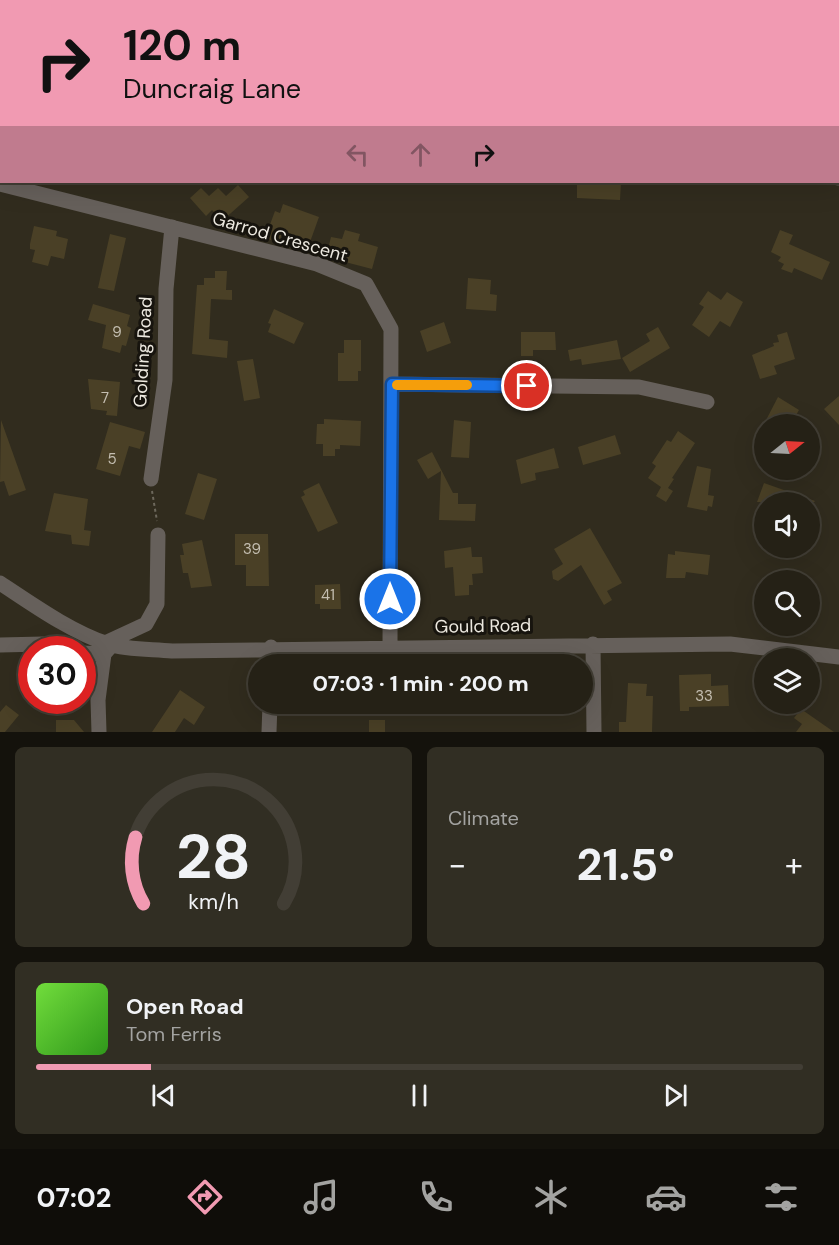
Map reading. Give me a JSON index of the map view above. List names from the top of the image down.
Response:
{
  "streets": {
    "street": ["Garrod Crescent", "Golding Road", "Gould Road"]
  },
  "crossings": [
    ["Garrod Crescent", "Golding Road"],
    ["Garrod Crescent", "Gould Road"]
  ],
  "house_numbers": [
    "9",
    "7",
    "5",
    "39",
    "41",
    "33"
  ],
  "north": "right",
  "page": {
    "turn": ["120 m", "Duncraig Lane"],
    "limit": "30",
    "trip": "07:03 · 1 min · 200 m",
    "tile": "Climate",
    "heat": ["−", "21.5°", "+"],
    "song": ["Open Road", "Tom Ferris"],
    "tabs": "07:02",
    "gauge": ["28", "km/h"]
  }
}
